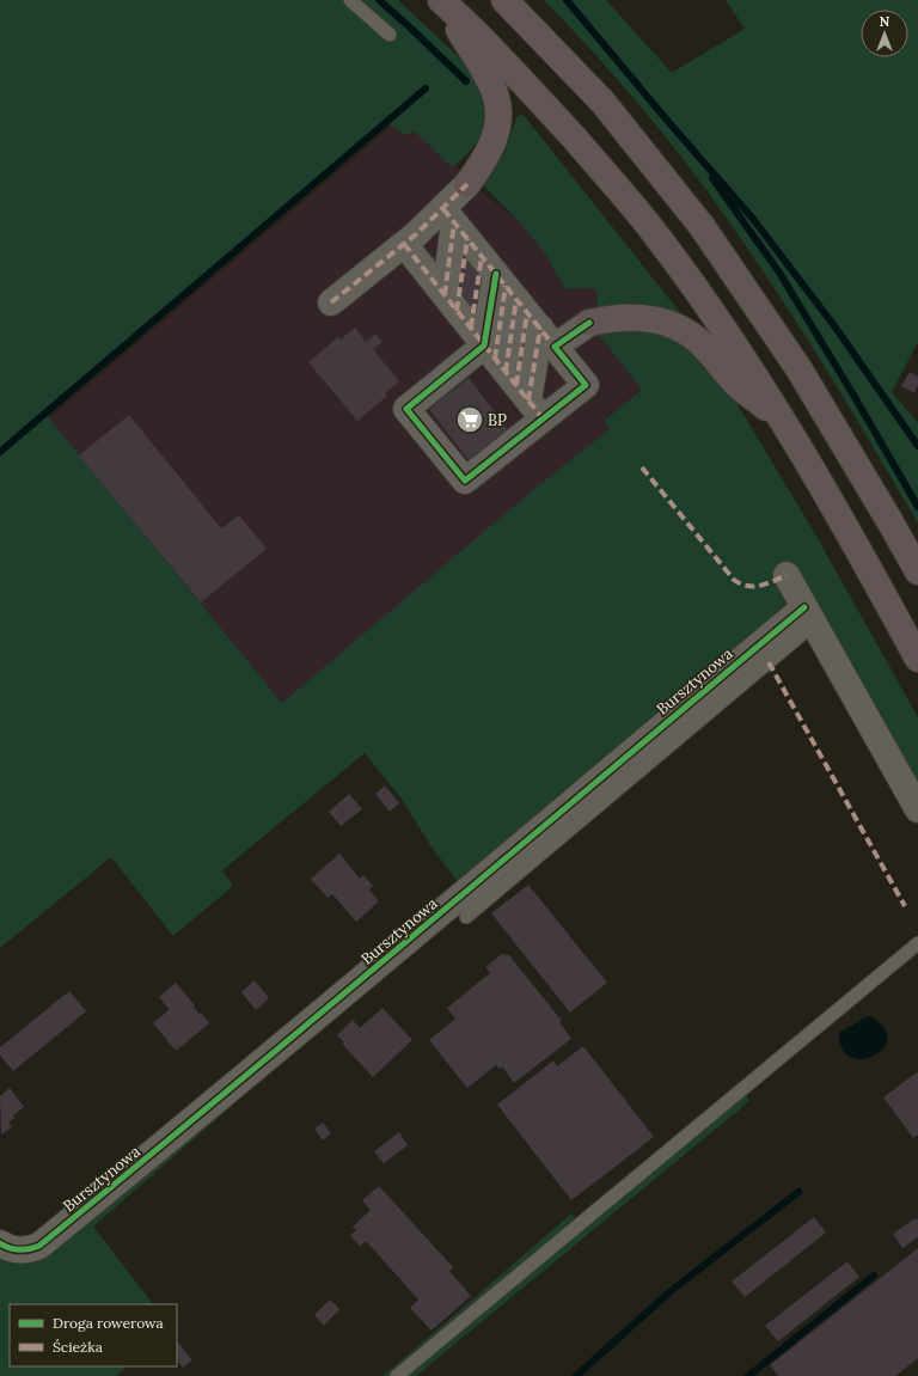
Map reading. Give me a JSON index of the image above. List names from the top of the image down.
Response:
{
  "streets": {
    "street": ["Bursztynowa"]
  },
  "places": {
    "supermarket": ["BP"]
  },
  "legend": ["Droga rowerowa", "Ścieżka"],
  "north": "top"
}
